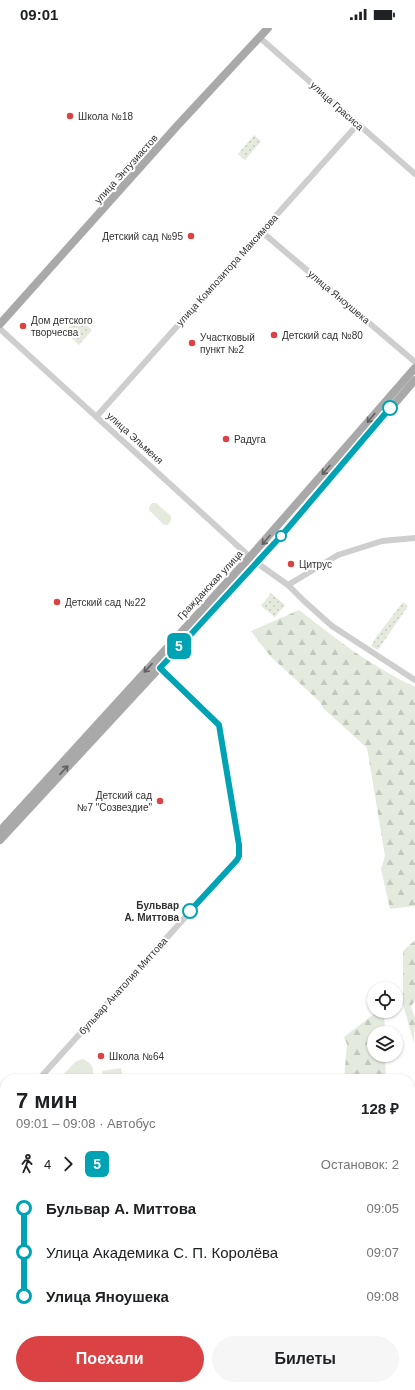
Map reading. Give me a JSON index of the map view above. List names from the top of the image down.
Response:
{
  "streets": {
    "main road": ["улица Энтузиастов", "Гражданская улица"],
    "street": [
      "улица Грасиса",
      "улица Композитора Максимова",
      "улица Яноушека",
      "улица Эльменя",
      "бульвар Анатолия Миттова"
    ]
  },
  "crossings": [
    ["улица Грасиса", "улица Энтузиастов"],
    ["улица Грасиса", "улица Композитора Максимова"],
    ["улица Композитора Максимова", "улица Яноушека"],
    ["улица Композитора Максимова", "улица Эльменя"],
    ["улица Эльменя", "Гражданская улица"],
    ["Гражданская улица", "бульвар Анатолия Миттова"]
  ],
  "places": [
    "Школа №18",
    "Детский сад №95",
    "Дом детского творчесва",
    "Детский сад №80",
    "Участковый пункт №2",
    "Радуга",
    "Цитрус",
    "Детский сад №22",
    "Детский сад №7 \"Созвездие\"",
    "Бульвар А. Миттова",
    "Школа №64"
  ],
  "lines": ["bus line 5"],
  "page": {
    "status": "09:01",
    "on_map": "5",
    "heading": ["7 мин", "09:01 – 09:08 · Автобус", "128 ₽"],
    "legs": ["4", "5", "Остановок: 2"],
    "list": [
      {
        "name": "Бульвар А. Миттова",
        "value": "09:05"
      },
      {
        "name": "Улица Академика С. П. Королёва",
        "value": "09:07"
      },
      {
        "name": "Улица Яноушека",
        "value": "09:08"
      }
    ],
    "buttons": ["Поехали", "Билеты"]
  }
}
